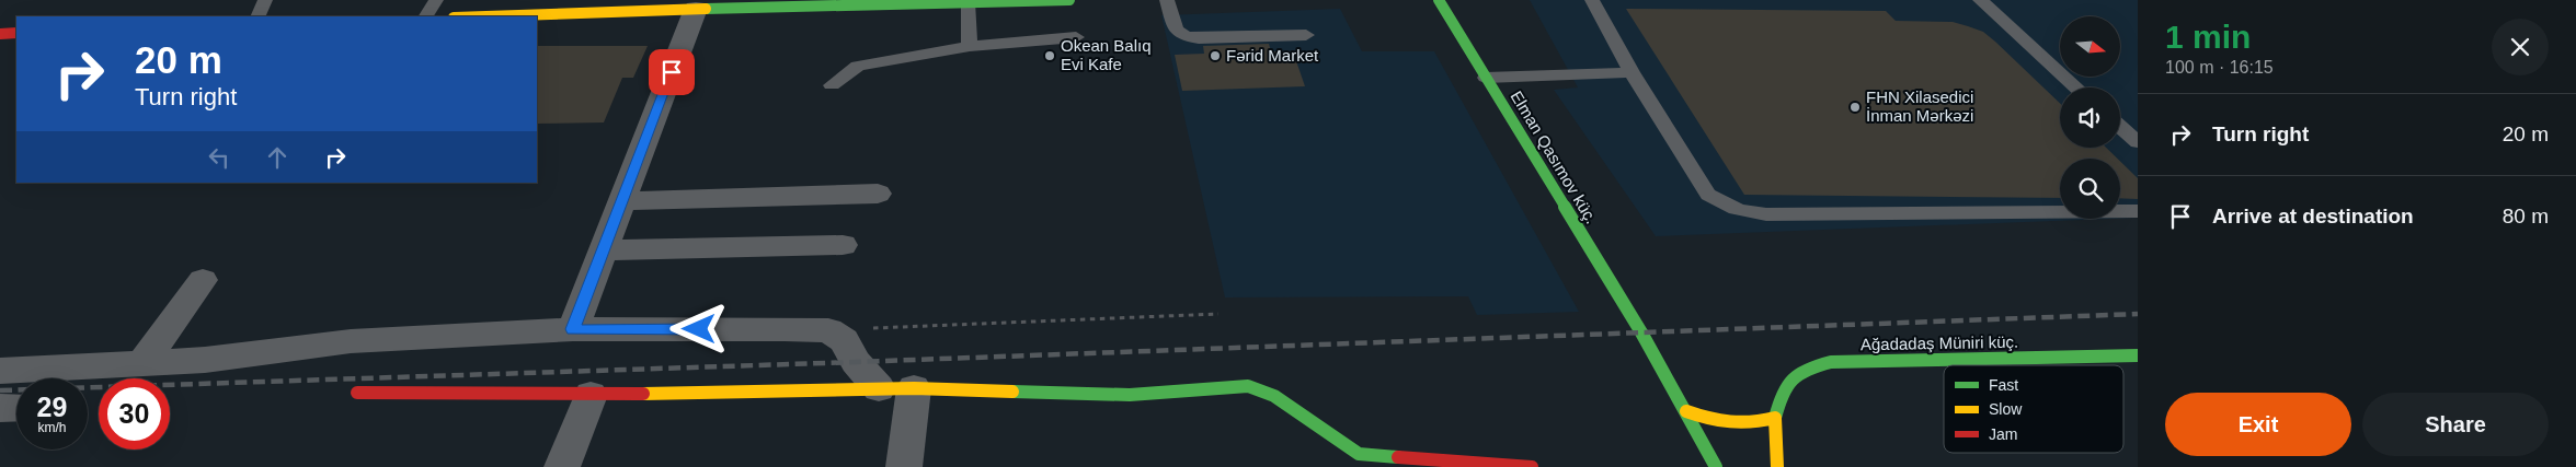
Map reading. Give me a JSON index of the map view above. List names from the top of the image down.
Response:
{
  "streets": {
    "street": ["Elman Qasımov küç.", "Ağadadaş Müniri küç."]
  },
  "places": ["Okean Balıq Evi Kafe", "Fərid Market", "FHN Xilasedici İnman Mərkəzi"],
  "legend": ["Fast", "Slow", "Jam"],
  "north": "right",
  "page": {
    "heading": ["1 min", "100 m · 16:15"],
    "turn": ["20 m", "Turn right"],
    "list": [
      {
        "name": "Turn right",
        "value": "20 m"
      },
      {
        "name": "Arrive at destination",
        "value": "80 m"
      }
    ],
    "speed": "29 km/h",
    "limit": "30",
    "buttons": ["Exit", "Share"]
  }
}
